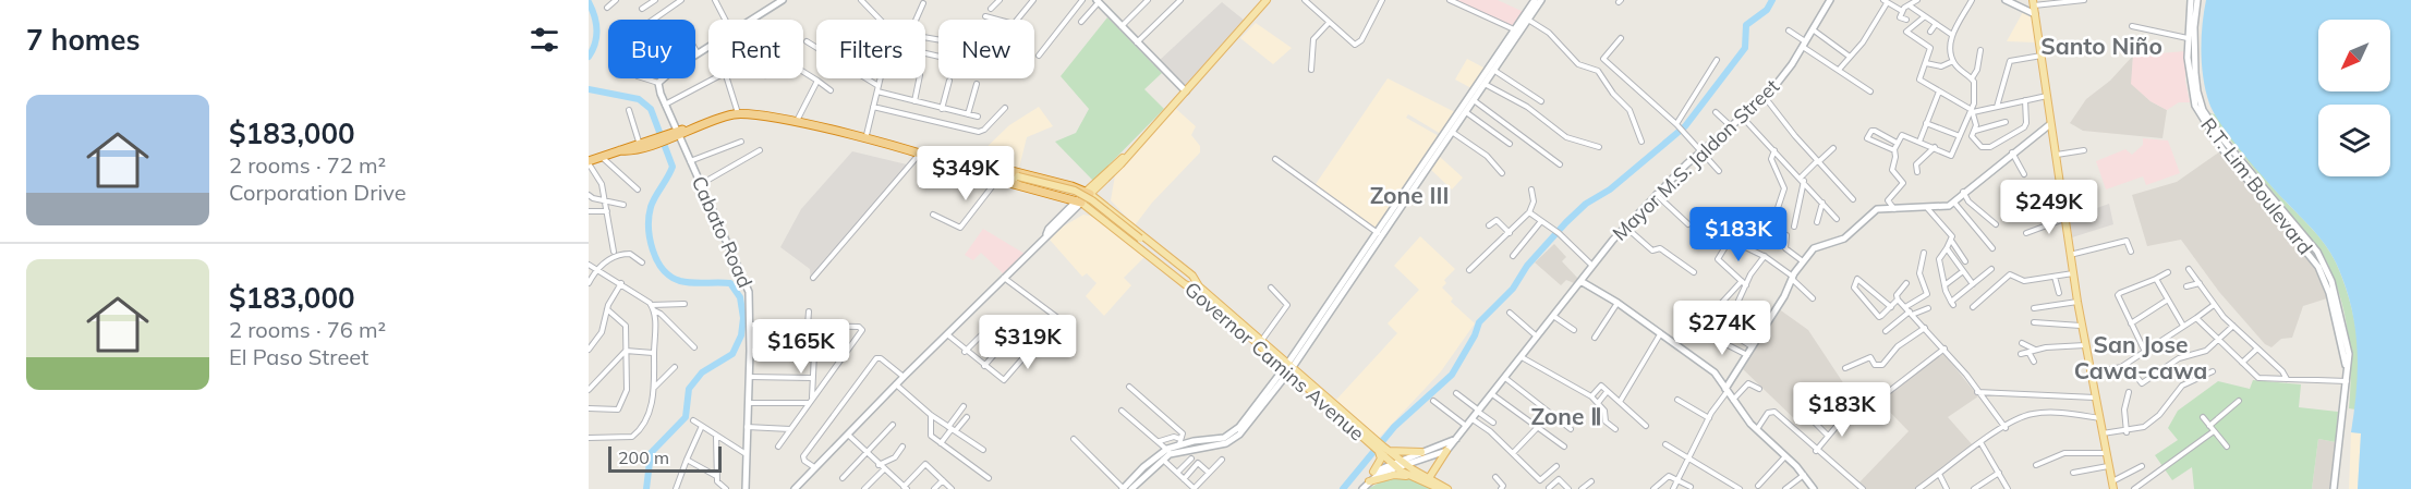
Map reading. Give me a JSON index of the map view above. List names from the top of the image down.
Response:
{
  "streets": {
    "main road": [
      "Mayor M.S. Jaldon Street",
      "R.T. Lim Boulevard",
      "Cabato Road",
      "Governor Camins Avenue"
    ]
  },
  "crossings": [
    ["Mayor M.S. Jaldon Street", "Governor Camins Avenue"]
  ],
  "districts": [
    "Santo Niño",
    "Zone III",
    "San Jose Cawa-cawa",
    "Zone Ⅱ"
  ],
  "scale_bar": "200 m",
  "north": "bottom left",
  "page": {
    "heading": "7 homes",
    "chip": [
      "Buy",
      "Rent",
      "Filters",
      "New"
    ],
    "list": [
      {
        "name": "$183,000",
        "note": "2 rooms · 72 m² · Corporation Drive"
      },
      {
        "name": "$183,000",
        "note": "2 rooms · 76 m² · El Paso Street"
      }
    ],
    "price": [
      "$349K",
      "$249K",
      "$183K",
      "$274K",
      "$319K",
      "$165K",
      "$183K"
    ],
    "scale": "200 m"
  }
}
